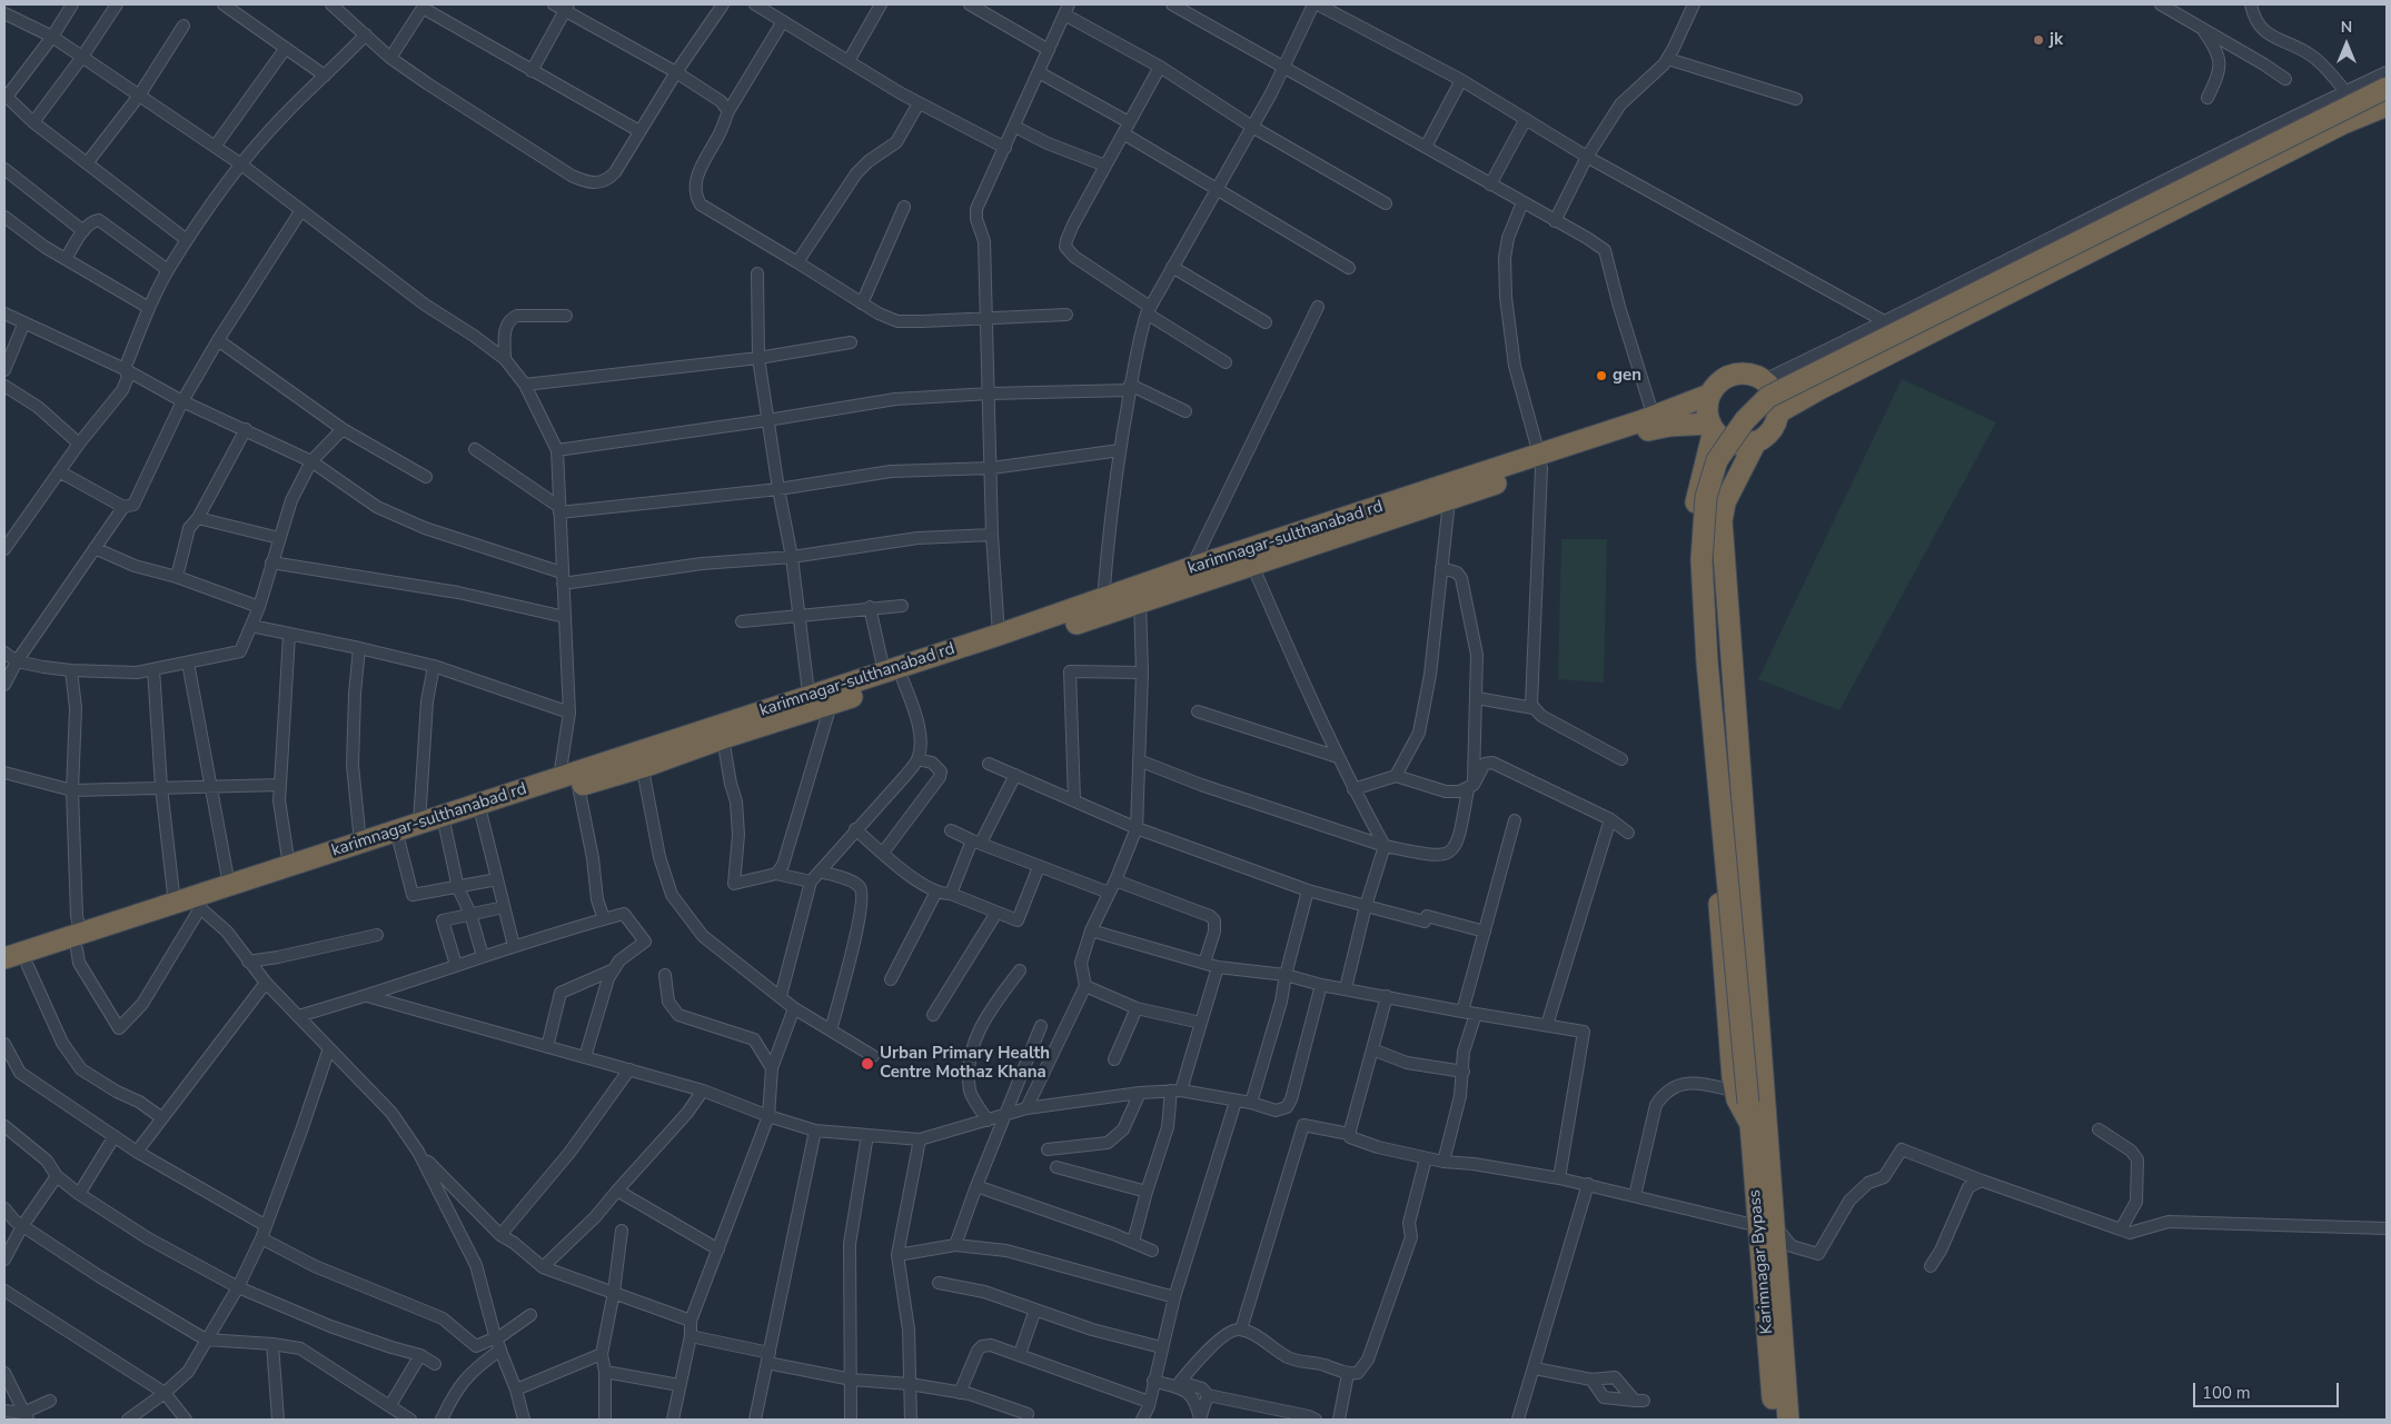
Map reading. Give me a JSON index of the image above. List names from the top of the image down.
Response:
{
  "streets": {
    "highway": ["karimnagar-sulthanabad rd", "Karimnagar Bypass"]
  },
  "places": ["jk", "gen", "Urban Primary Health Centre Mothaz Khana"],
  "scale_bar": "100 m",
  "north": "top"
}
